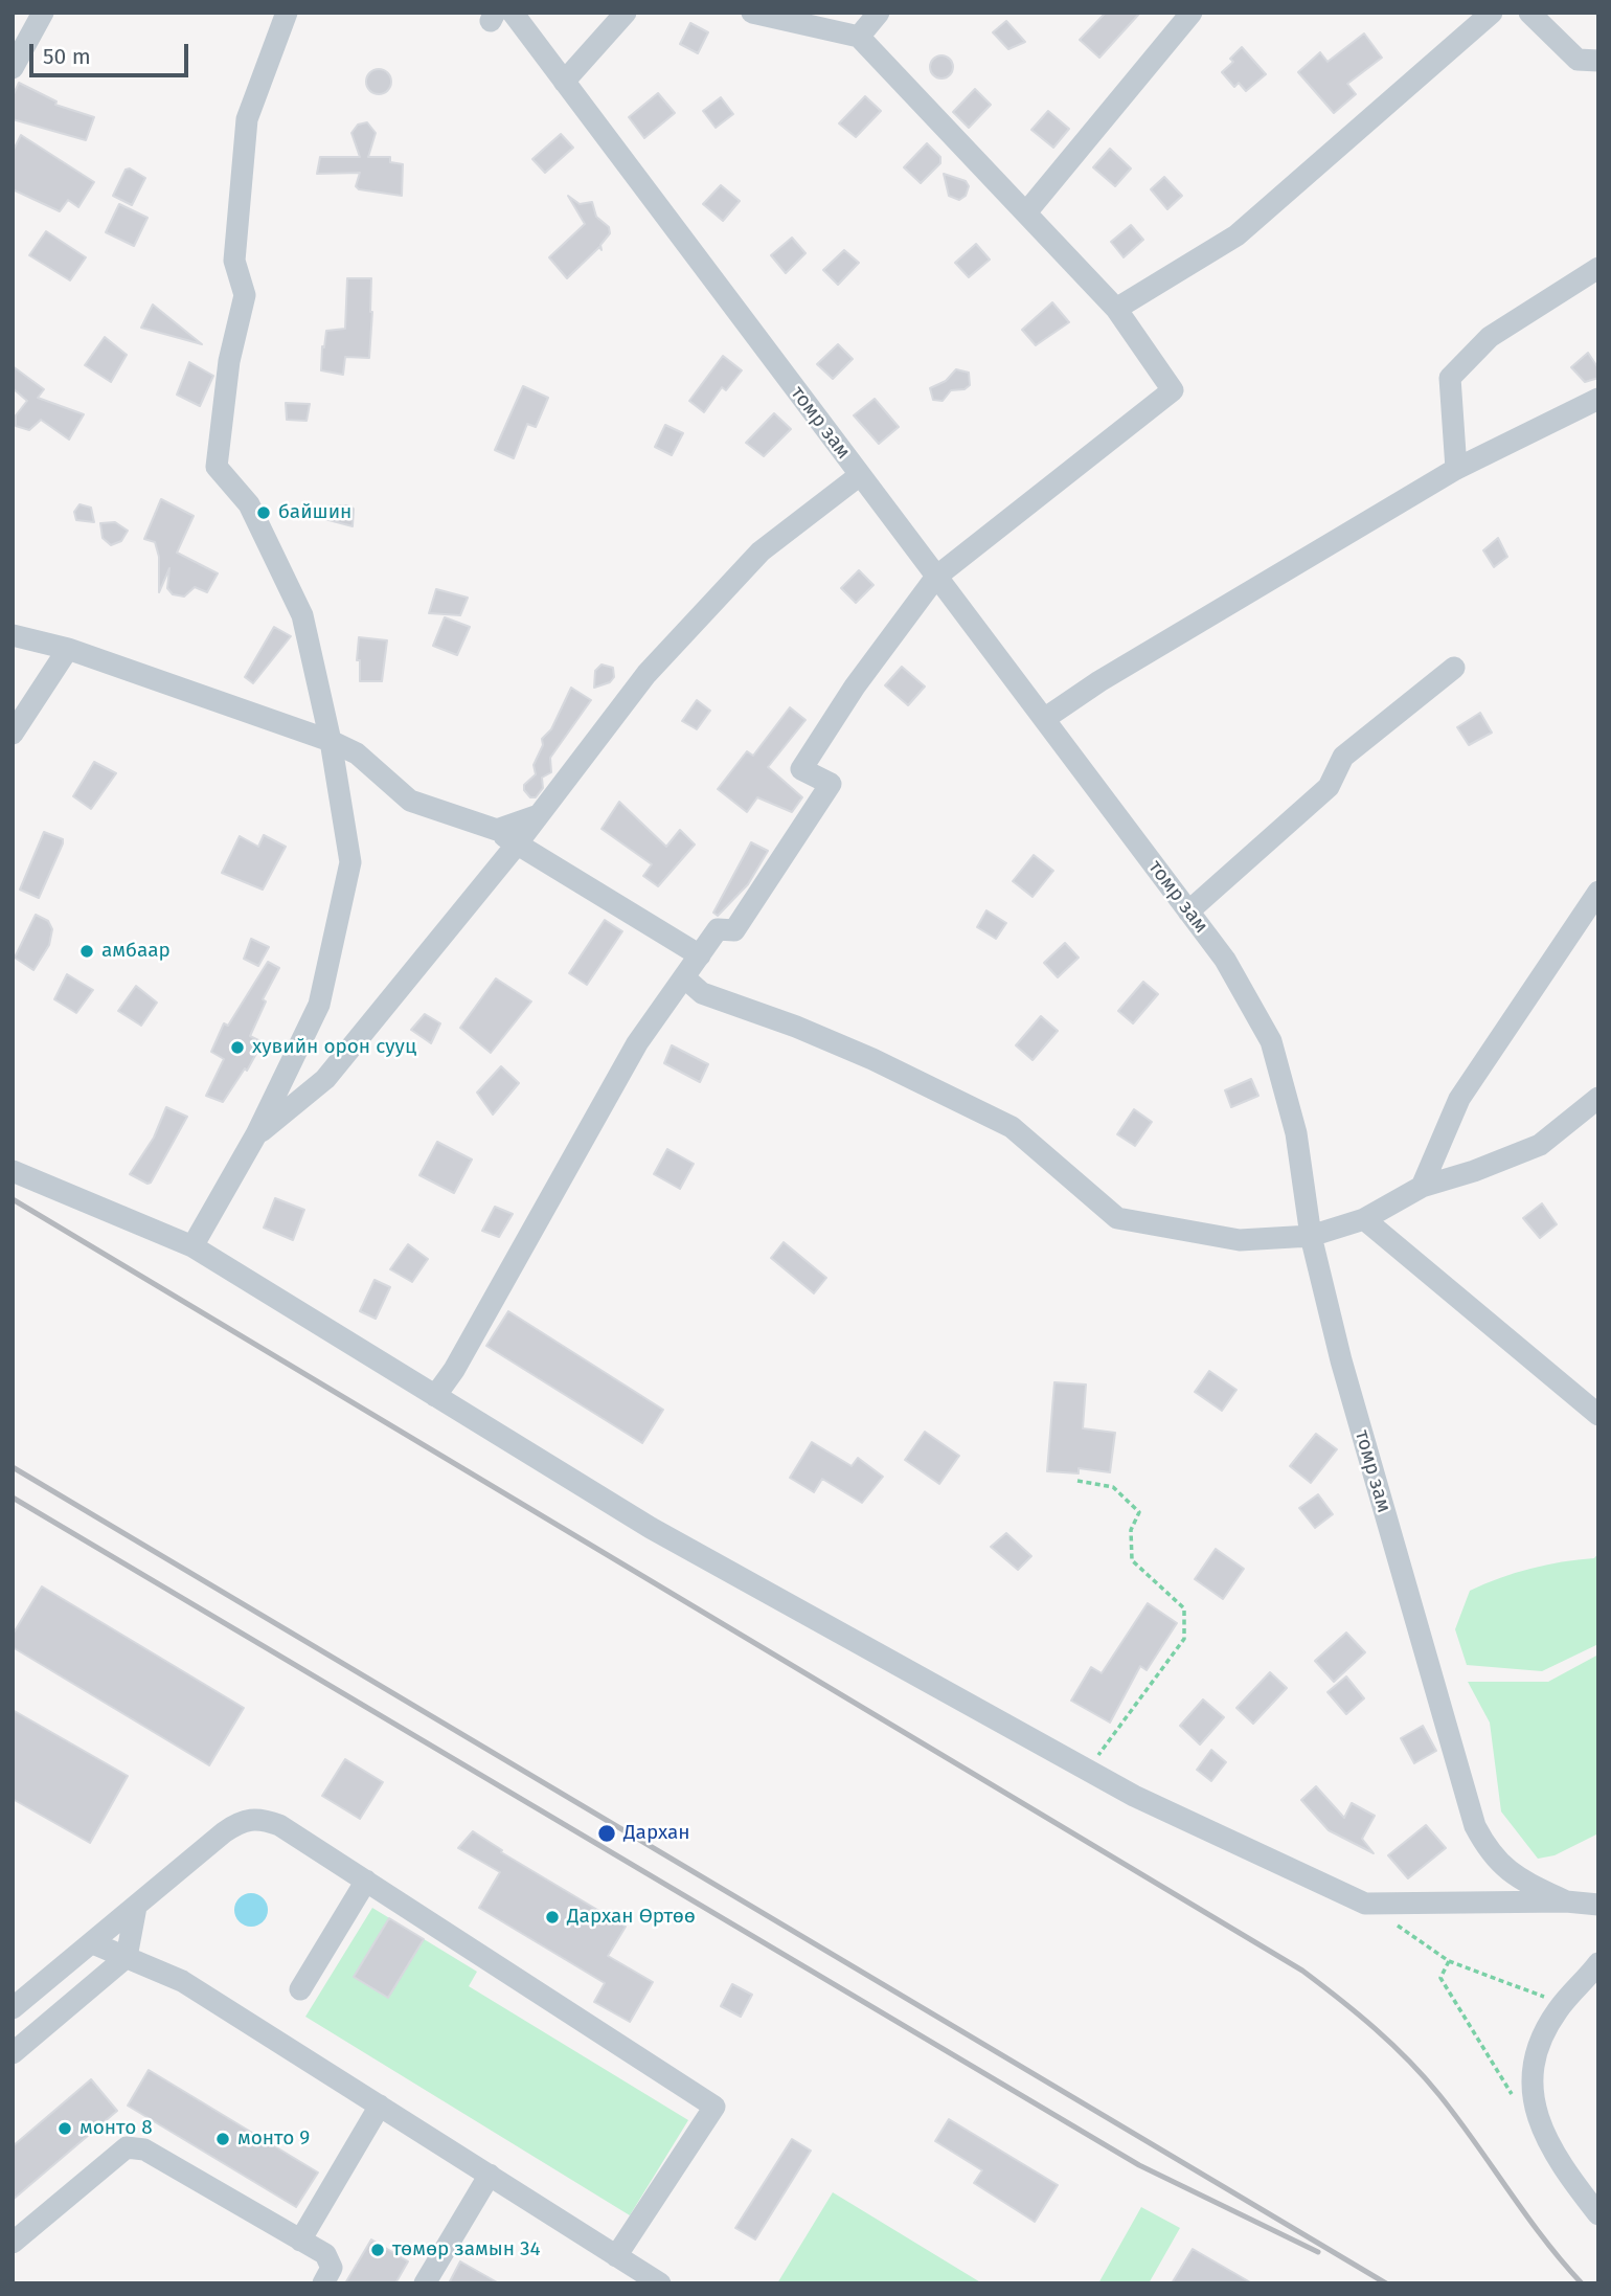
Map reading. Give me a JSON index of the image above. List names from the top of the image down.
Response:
{
  "streets": {
    "street": ["томр зам"]
  },
  "places": [
    "байшин",
    "амбаар",
    "хувийн орон сууц",
    "Дархан",
    "Дархан Өртөө",
    "монто 8",
    "монто 9",
    "төмөр замын 34"
  ],
  "scale_bar": "50 m"
}
